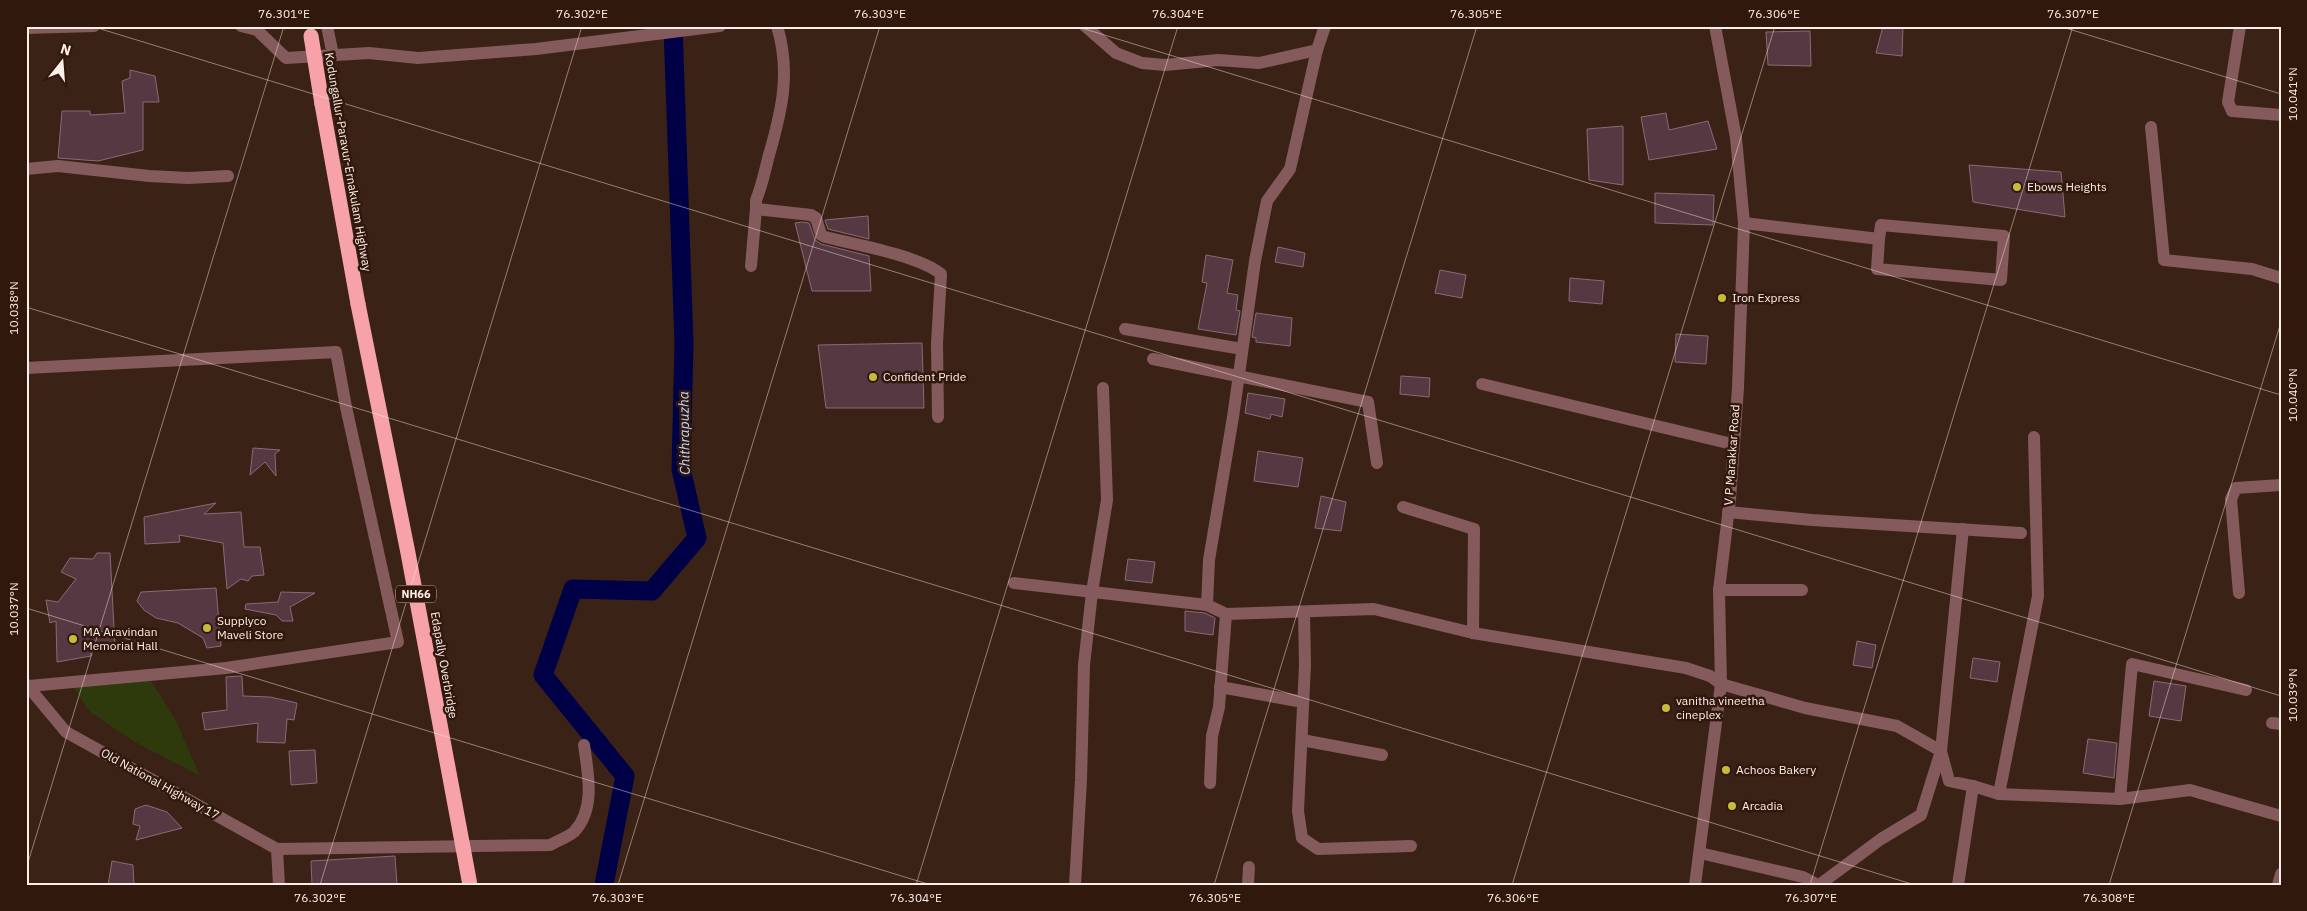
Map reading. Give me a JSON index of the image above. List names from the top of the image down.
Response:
{
  "streets": {
    "highway": ["Kodungallur-Paravur-Ernakulam Highway", "NH66", "Edapally Overbridge"],
    "street": ["V P Marakkar Road", "Old National Highway 17"]
  },
  "crossings": [
    ["Kodungallur-Paravur-Ernakulam Highway", "Edapally Overbridge"]
  ],
  "water": ["Chithrapuzha"],
  "places": [
    "Ebows Heights",
    "Iron Express",
    "Confident Pride",
    "Supplyco Maveli Store",
    "MA Aravindan Memorial Hall",
    "vanitha vineetha cineplex",
    "Achoos Bakery",
    "Arcadia"
  ],
  "north": "top",
  "coordinates": [
    "76.301°E",
    "76.302°E",
    "76.303°E",
    "76.304°E",
    "76.305°E",
    "76.306°E",
    "76.307°E",
    "10.041°N",
    "10.038°N",
    "10.040°N",
    "10.037°N",
    "10.039°N",
    "76.308°E"
  ]
}
